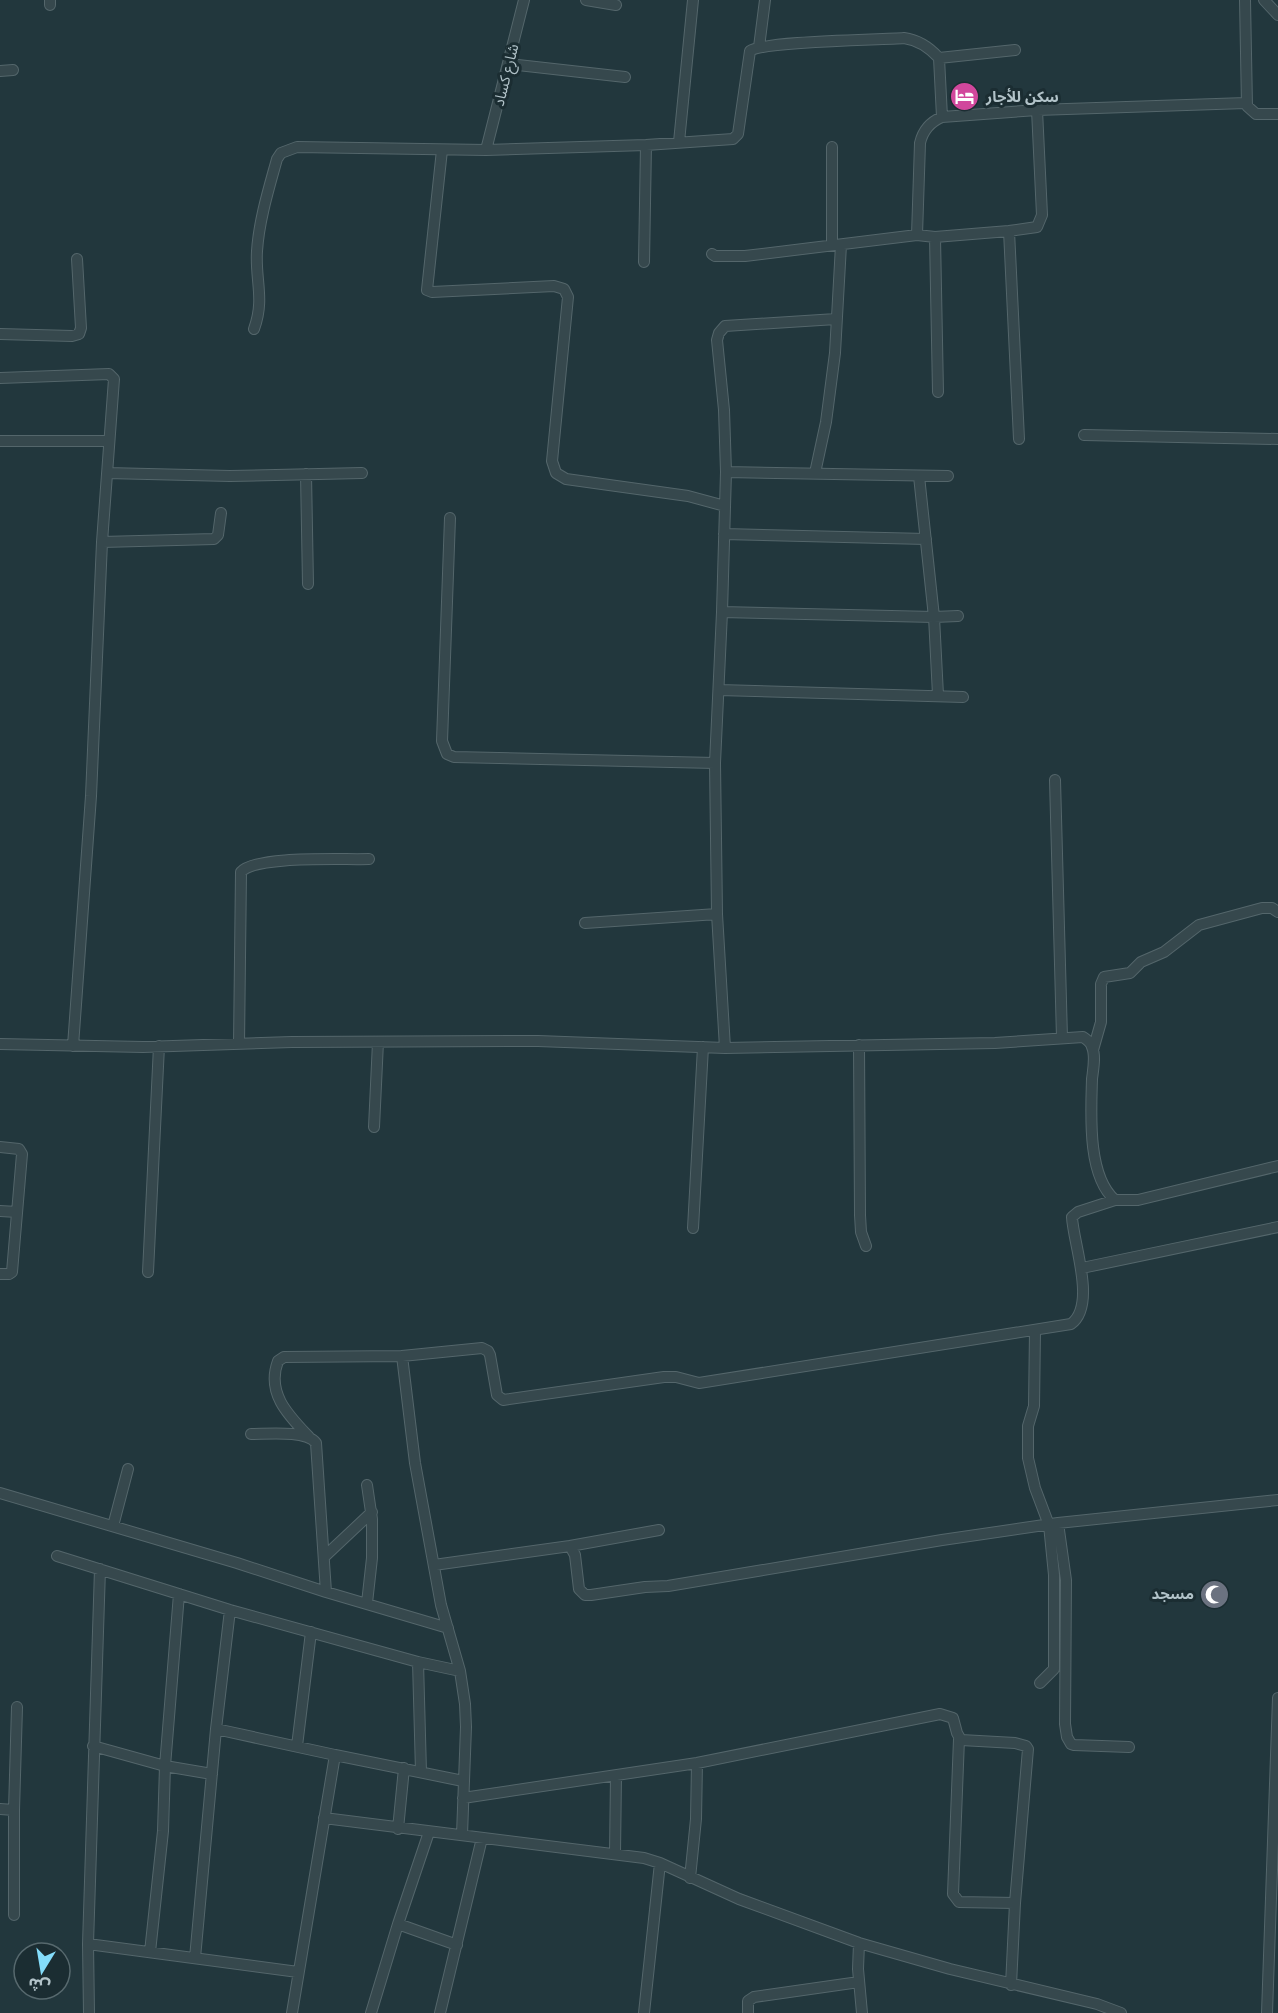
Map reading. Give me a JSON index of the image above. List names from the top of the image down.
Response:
{
  "streets": {
    "street": ["شارع كساد"]
  },
  "places": {
    "hotel": ["سكن للأجار"],
    "mosque": ["مسجد"]
  },
  "north": "bottom"
}
